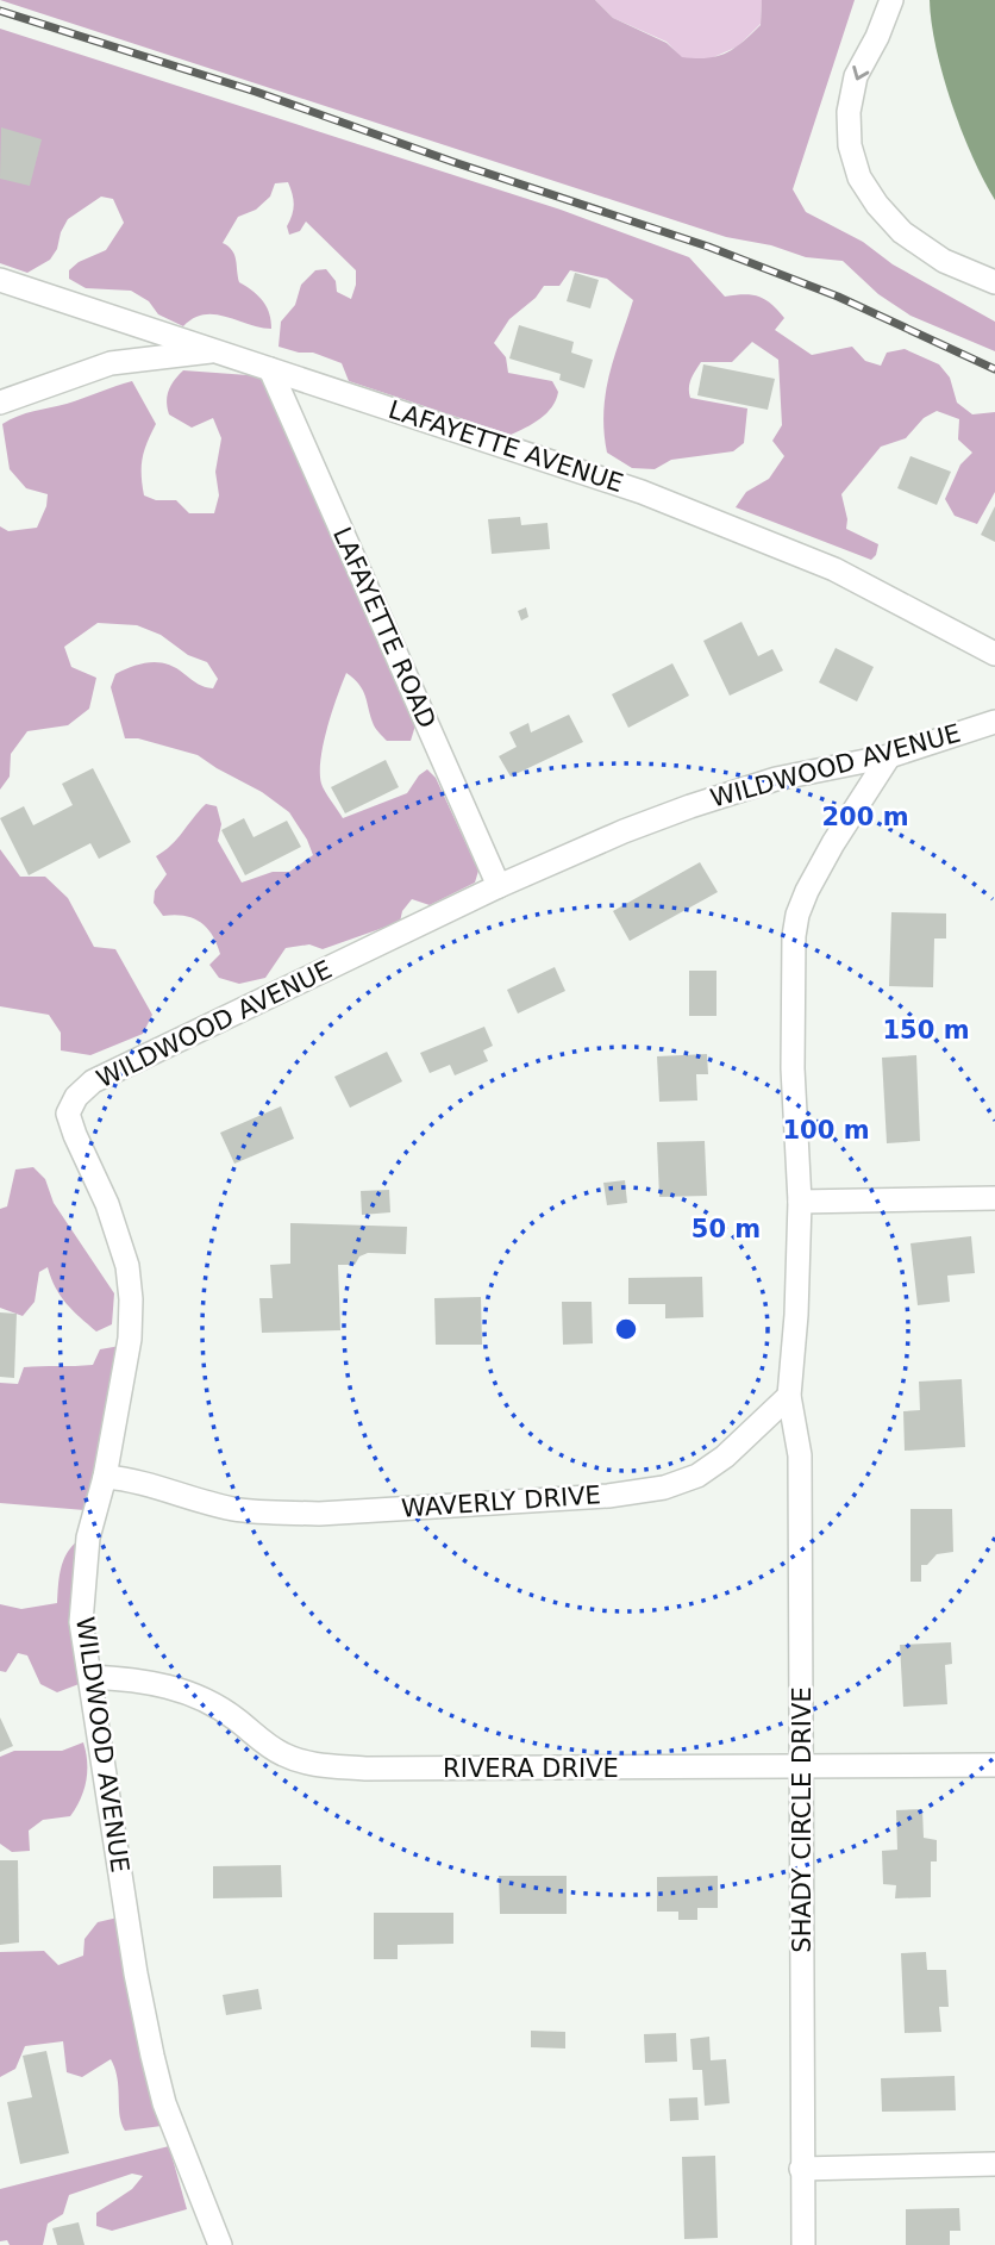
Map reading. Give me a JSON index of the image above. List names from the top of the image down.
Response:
{
  "streets": {
    "street": [
      "LAFAYETTE AVENUE",
      "LAFAYETTE ROAD",
      "WILDWOOD AVENUE",
      "WAVERLY DRIVE",
      "RIVERA DRIVE",
      "SHADY CIRCLE DRIVE"
    ]
  },
  "crossings": [
    ["LAFAYETTE AVENUE", "LAFAYETTE ROAD"],
    ["LAFAYETTE ROAD", "WILDWOOD AVENUE"],
    ["WILDWOOD AVENUE", "WAVERLY DRIVE"],
    ["WILDWOOD AVENUE", "RIVERA DRIVE"],
    ["WAVERLY DRIVE", "SHADY CIRCLE DRIVE"],
    ["RIVERA DRIVE", "SHADY CIRCLE DRIVE"]
  ],
  "rings": [
    "200 m",
    "150 m",
    "100 m",
    "50 m"
  ]
}
